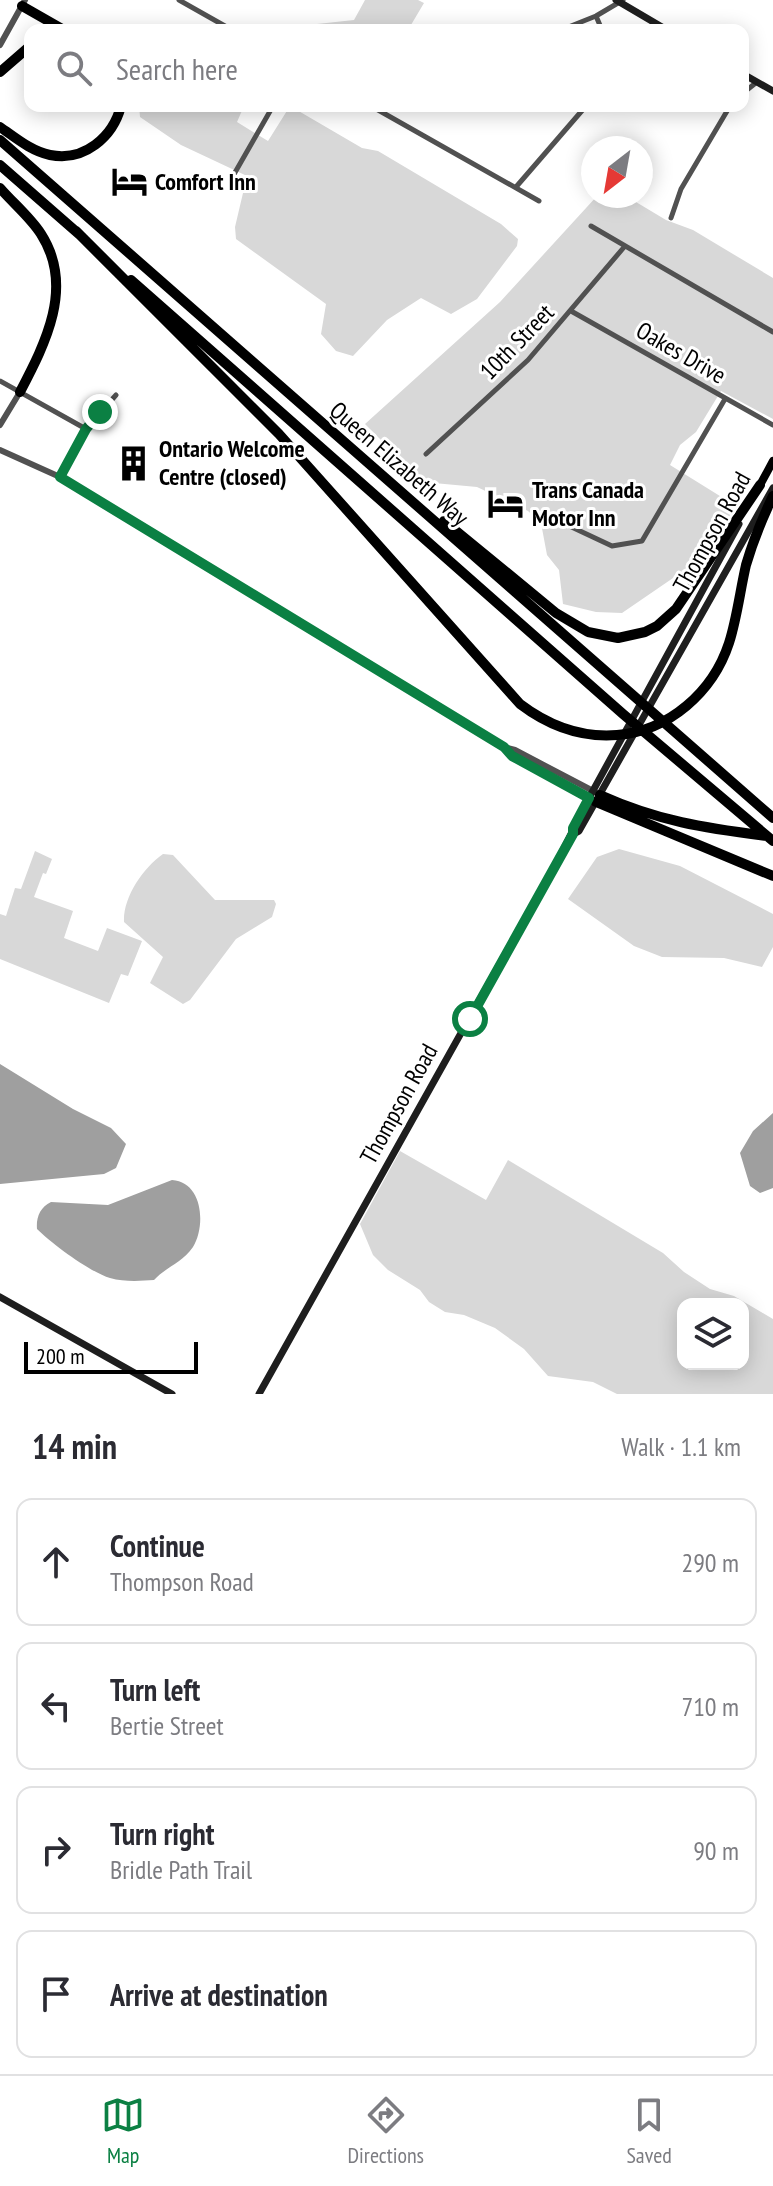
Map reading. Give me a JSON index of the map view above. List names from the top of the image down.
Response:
{
  "streets": {
    "highway": ["Queen Elizabeth Way"],
    "main road": ["Thompson Road"],
    "street": ["10th Street", "Oakes Drive"]
  },
  "crossings": [
    ["10th Street", "Oakes Drive"]
  ],
  "places": {
    "hotel": ["Comfort Inn", "Trans Canada Motor Inn"],
    "building": ["Ontario Welcome Centre (closed)"]
  },
  "scale_bar": "200 m",
  "north": "bottom left",
  "page": {
    "search": "Search here",
    "scale": "200 m",
    "heading": ["14 min", "Walk · 1.1 km"],
    "list": [
      ["Continue", "Thompson Road", "290 m"],
      ["Turn left", "Bertie Street", "710 m"],
      ["Turn right", "Bridle Path Trail", "90 m"],
      "Arrive at destination"
    ],
    "nav": ["Map", "Directions", "Saved"]
  }
}
